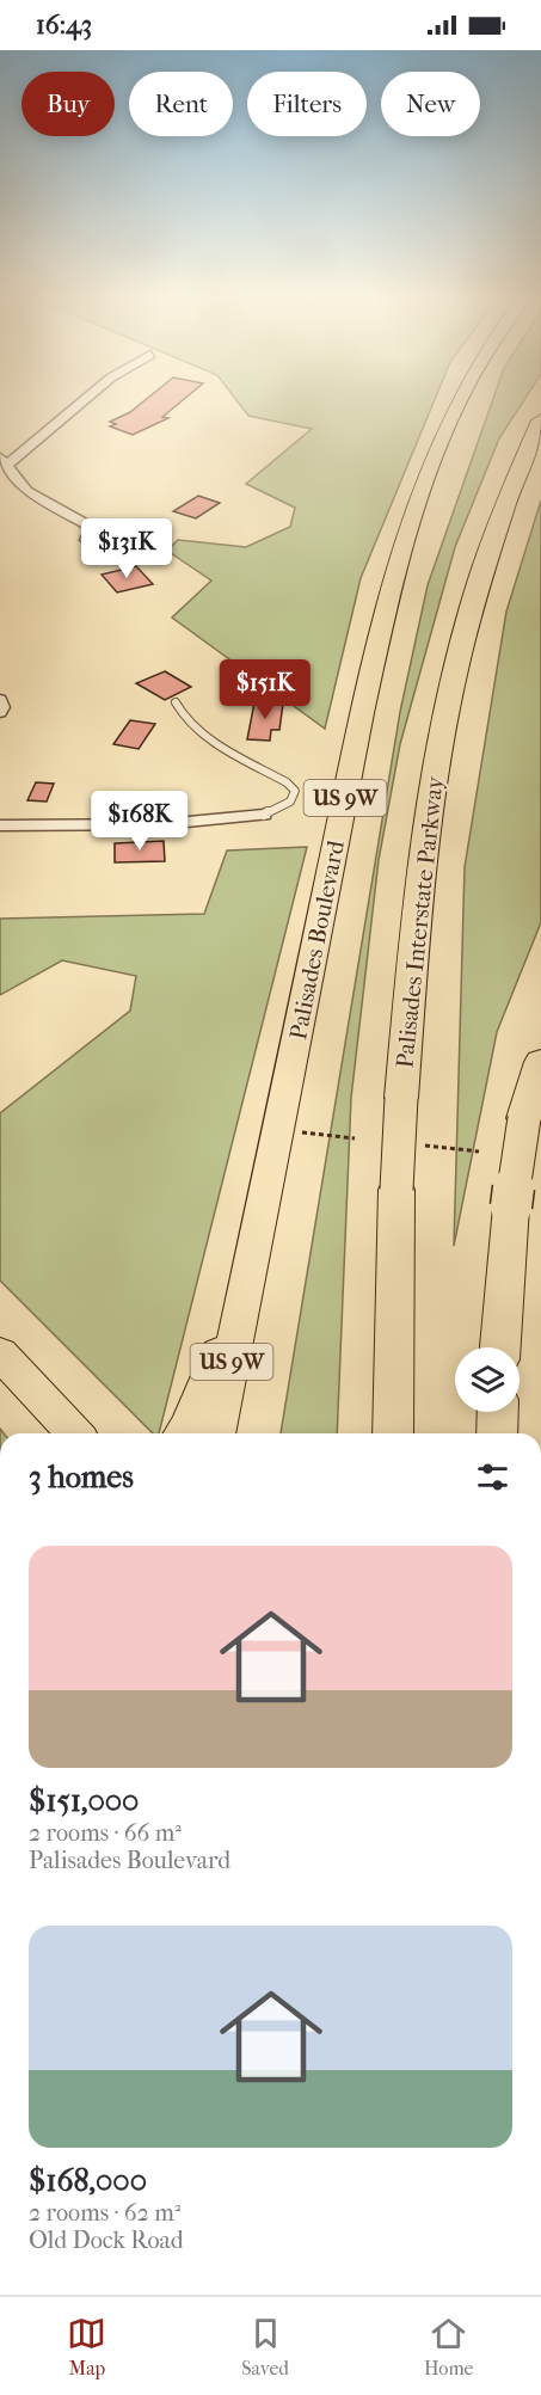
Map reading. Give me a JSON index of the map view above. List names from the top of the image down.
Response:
{
  "streets": {
    "highway": ["Palisades Interstate Parkway"],
    "main road": ["US 9W", "Palisades Boulevard"]
  },
  "page": {
    "status": "16:43",
    "chip": [
      "Buy",
      "Rent",
      "Filters",
      "New"
    ],
    "price": ["$131K", "$151K", "$168K"],
    "heading": "3 homes",
    "list": [
      {
        "name": "$151,000",
        "note": "2 rooms · 66 m² · Palisades Boulevard"
      },
      {
        "name": "$168,000",
        "note": "2 rooms · 62 m² · Old Dock Road"
      }
    ],
    "tabs": ["Map", "Saved", "Home"]
  }
}
